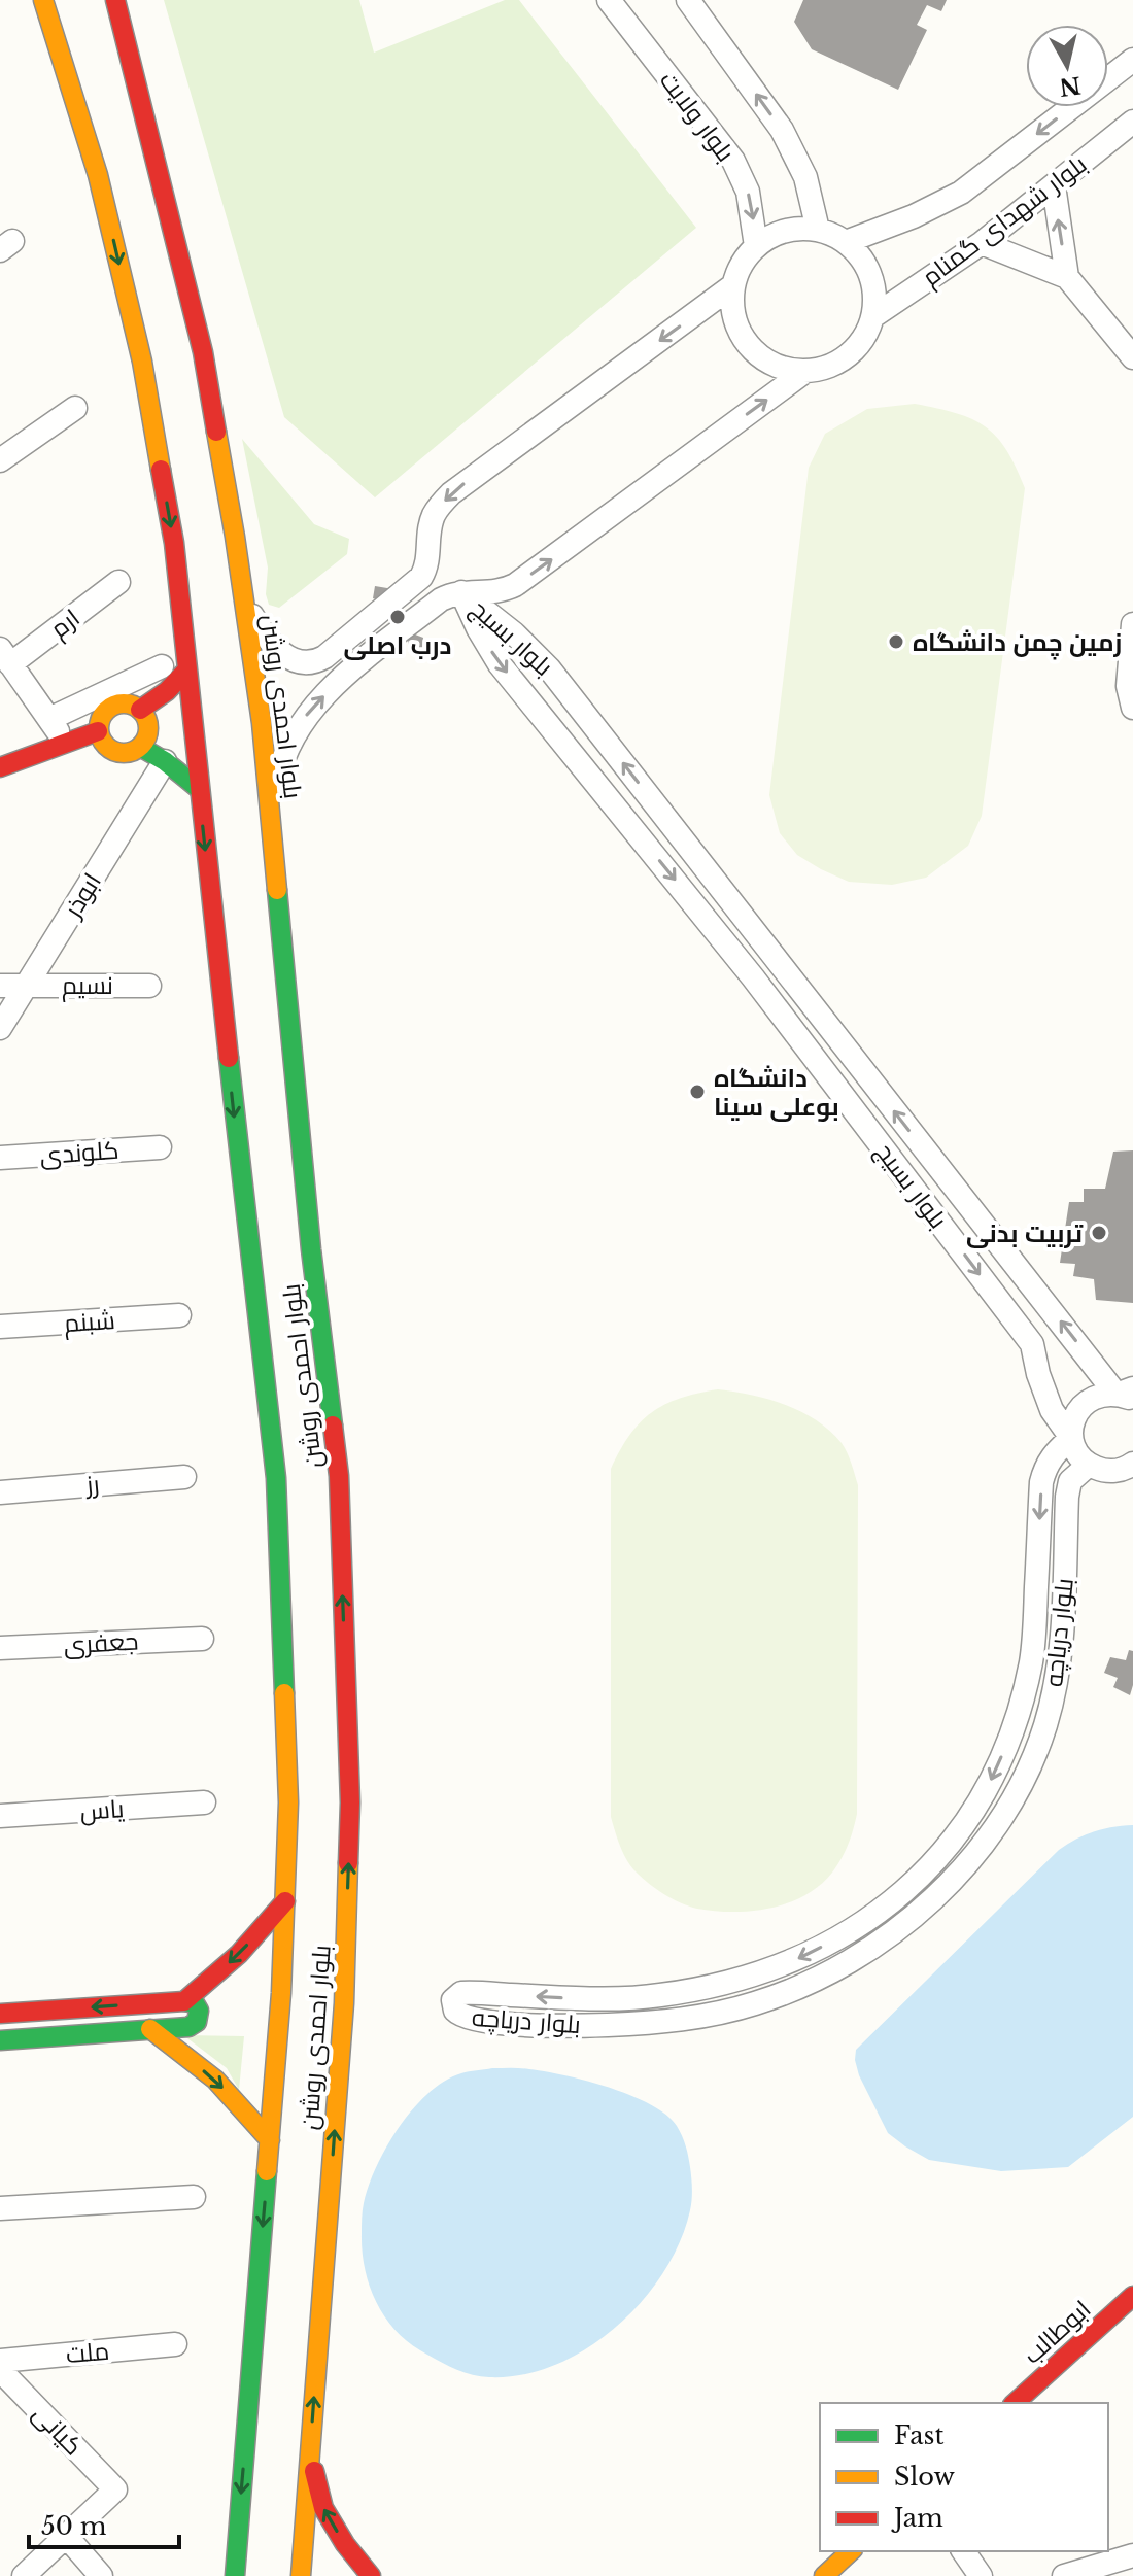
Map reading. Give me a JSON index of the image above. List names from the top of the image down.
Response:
{
  "streets": {
    "main road": ["بلوار احمدی روشن", "ابوطالب"],
    "street": [
      "بلوار ولایت",
      "بلوار شهدای گمنام",
      "ارم",
      "بلوار بسیج",
      "ابوذر",
      "نسیم",
      "کلوندی",
      "شبنم",
      "رز",
      "بلوار دریاچه",
      "جعفری",
      "یاس",
      "ملت",
      "کیانی"
    ]
  },
  "crossings": [
    ["بلوار ولایت", "بلوار شهدای گمنام"],
    ["بلوار بسیج", "بلوار دریاچه"],
    ["ابوذر", "نسیم"]
  ],
  "places": [
    "درب اصلی",
    "زمین چمن دانشگاه",
    "دانشگاه بوعلی سینا",
    "تربیت بدنی"
  ],
  "legend": ["Fast", "Slow", "Jam"],
  "scale_bar": "50 m",
  "north": "bottom"
}
